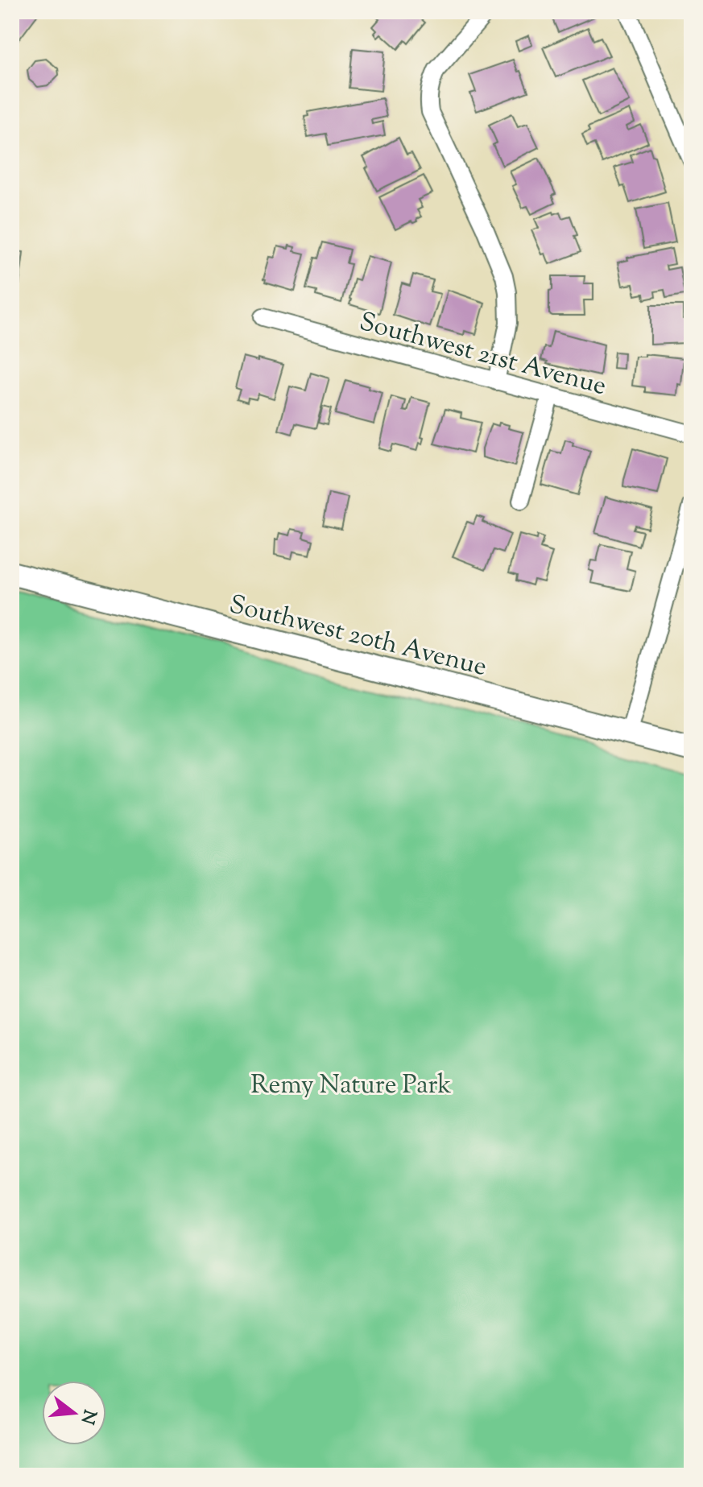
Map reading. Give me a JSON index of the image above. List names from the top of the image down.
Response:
{
  "streets": {
    "street": ["Southwest 21st Avenue", "Southwest 20th Avenue"]
  },
  "parks": ["Remy Nature Park"],
  "north": "right"
}
